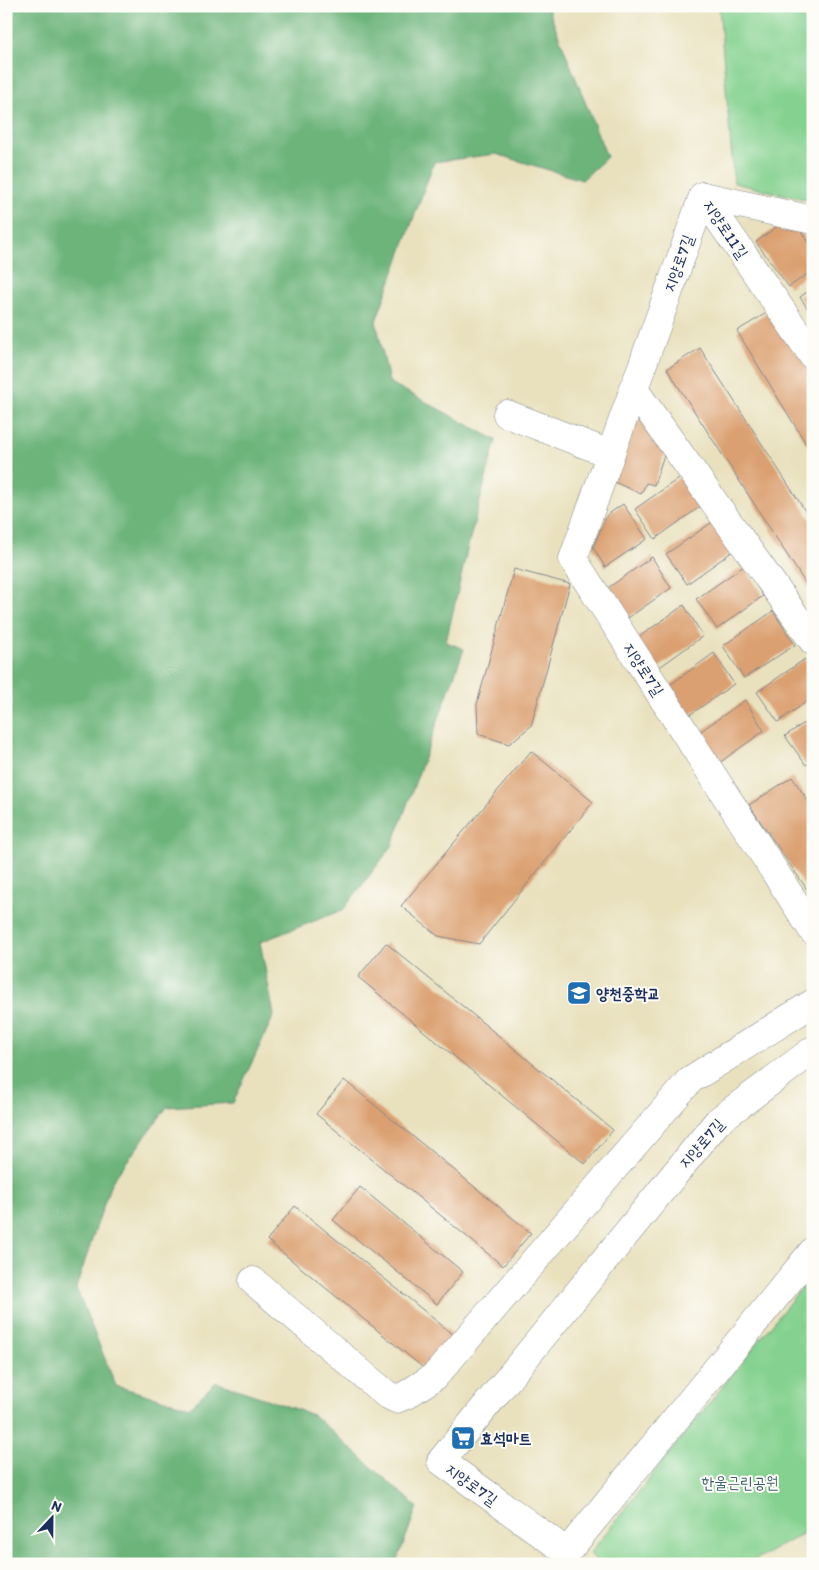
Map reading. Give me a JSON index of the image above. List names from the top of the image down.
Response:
{
  "streets": {
    "street": ["지양로11길", "지양로7길"]
  },
  "crossings": [
    ["지양로11길", "지양로7길"]
  ],
  "parks": ["한울근린공원"],
  "places": {
    "school or university": ["양천중학교"],
    "supermarket": ["효석마트"]
  },
  "north": "top"
}
